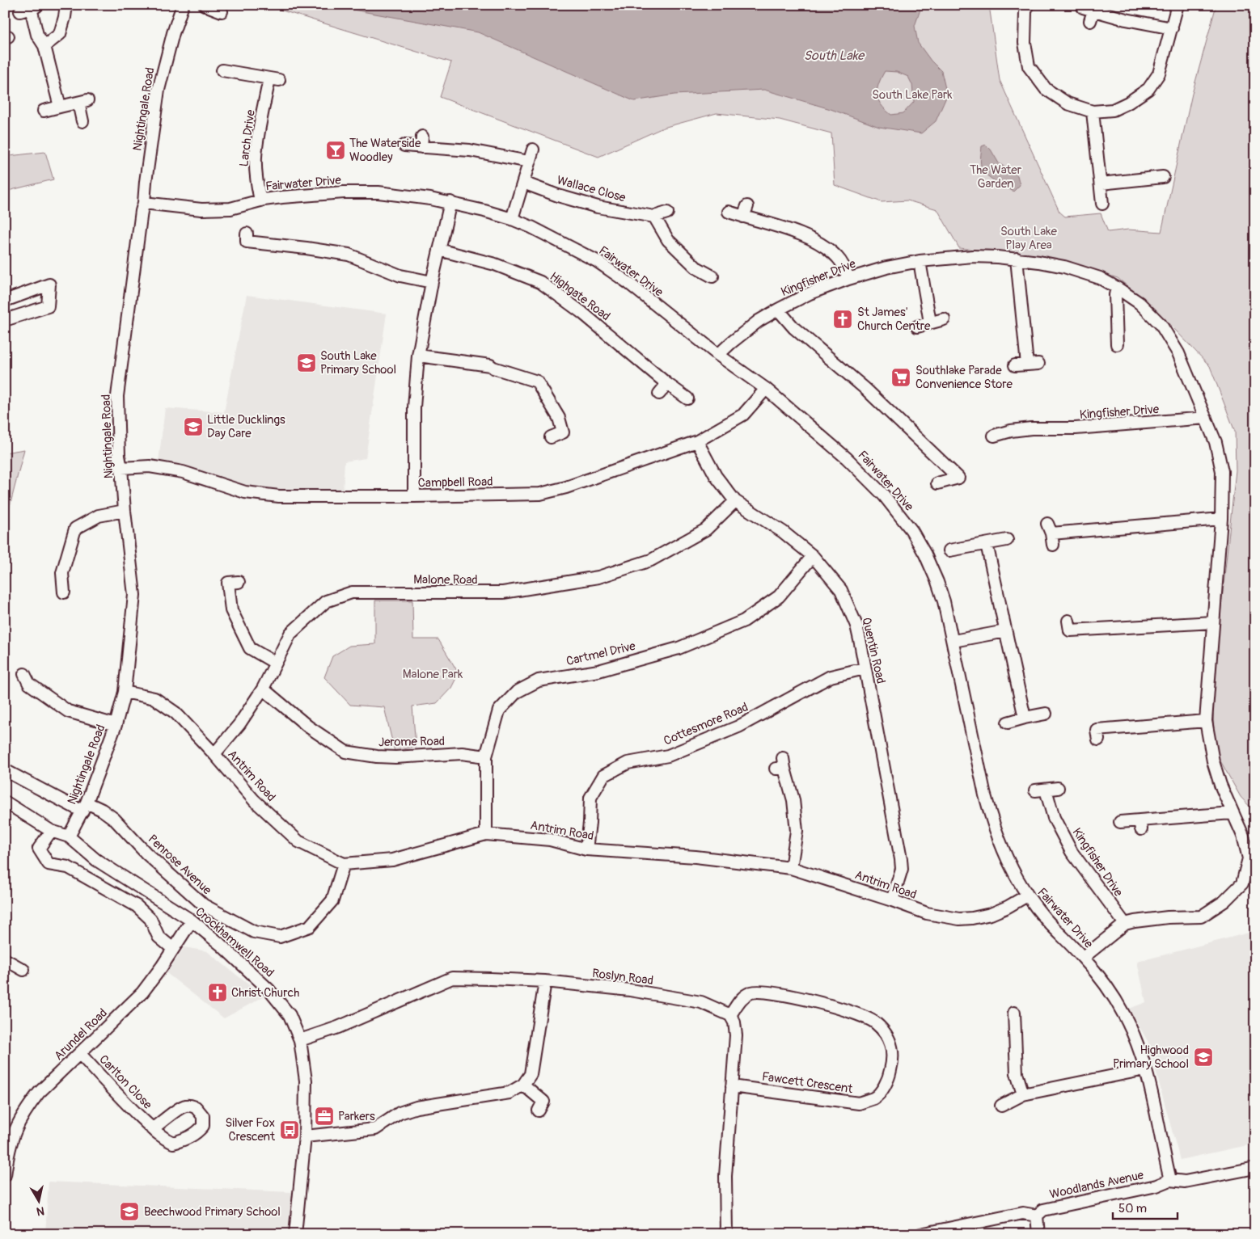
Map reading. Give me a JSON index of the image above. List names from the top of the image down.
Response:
{
  "streets": {
    "street": [
      "Nightingale Road",
      "Larch Drive",
      "Fairwater Drive",
      "Wallace Close",
      "Kingfisher Drive",
      "Highgate Road",
      "Campbell Road",
      "Malone Road",
      "Quentin Road",
      "Cartmel Drive",
      "Cottesmore Road",
      "Jerome Road",
      "Antrim Road",
      "Penrose Avenue",
      "Crockhamwell Road",
      "Roslyn Road",
      "Arundel Road",
      "Carlton Close",
      "Fawcett Crescent",
      "Woodlands Avenue"
    ]
  },
  "crossings": [
    ["Nightingale Road", "Fairwater Drive"],
    ["Nightingale Road", "Campbell Road"],
    ["Nightingale Road", "Antrim Road"],
    ["Nightingale Road", "Penrose Avenue"],
    ["Nightingale Road", "Crockhamwell Road"],
    ["Larch Drive", "Fairwater Drive"],
    ["Fairwater Drive", "Kingfisher Drive"],
    ["Fairwater Drive", "Campbell Road"],
    ["Fairwater Drive", "Antrim Road"],
    ["Fairwater Drive", "Woodlands Avenue"],
    ["Campbell Road", "Quentin Road"],
    ["Malone Road", "Quentin Road"],
    ["Malone Road", "Jerome Road"],
    ["Malone Road", "Antrim Road"],
    ["Quentin Road", "Cartmel Drive"],
    ["Quentin Road", "Cottesmore Road"],
    ["Quentin Road", "Antrim Road"],
    ["Cartmel Drive", "Jerome Road"],
    ["Cartmel Drive", "Antrim Road"],
    ["Cottesmore Road", "Antrim Road"],
    ["Antrim Road", "Penrose Avenue"],
    ["Crockhamwell Road", "Roslyn Road"],
    ["Crockhamwell Road", "Arundel Road"],
    ["Roslyn Road", "Fawcett Crescent"],
    ["Arundel Road", "Carlton Close"]
  ],
  "water": ["South Lake"],
  "parks": [
    "South Lake Park",
    "The Water Garden",
    "South Lake Play Area",
    "Malone Park"
  ],
  "places": {
    "bar": ["The Waterside Woodley"],
    "church": ["St James' Church Centre", "Christ Church"],
    "school or university": [
      "South Lake Primary School",
      "Little Ducklings Day Care",
      "Highwood Primary School",
      "Beechwood Primary School"
    ],
    "supermarket": ["Southlake Parade Convenience Store"],
    "office": ["Parkers"],
    "bus stop": ["Silver Fox Crescent"]
  },
  "scale_bar": "50 m",
  "north": "bottom"
}
